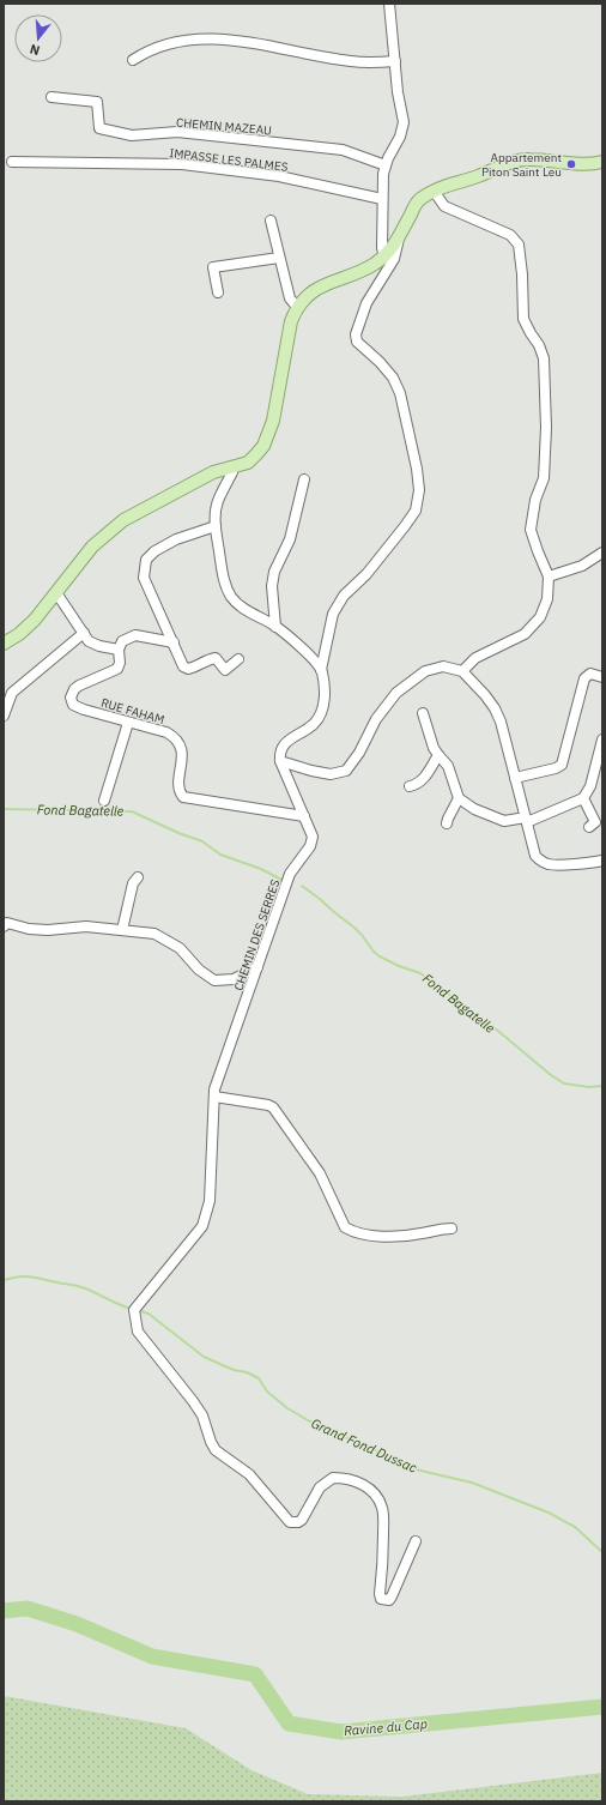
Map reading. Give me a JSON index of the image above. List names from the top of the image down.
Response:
{
  "streets": {
    "street": [
      "CHEMIN MAZEAU",
      "IMPASSE LES PALMES",
      "RUE FAHAM",
      "CHEMIN DES SERRES"
    ]
  },
  "crossings": [
    ["RUE FAHAM", "CHEMIN DES SERRES"]
  ],
  "water": ["Fond Bagatelle", "Grand Fond Dussac", "Ravine du Cap"],
  "places": ["Appartement Piton Saint Leu"],
  "north": "bottom"
}
